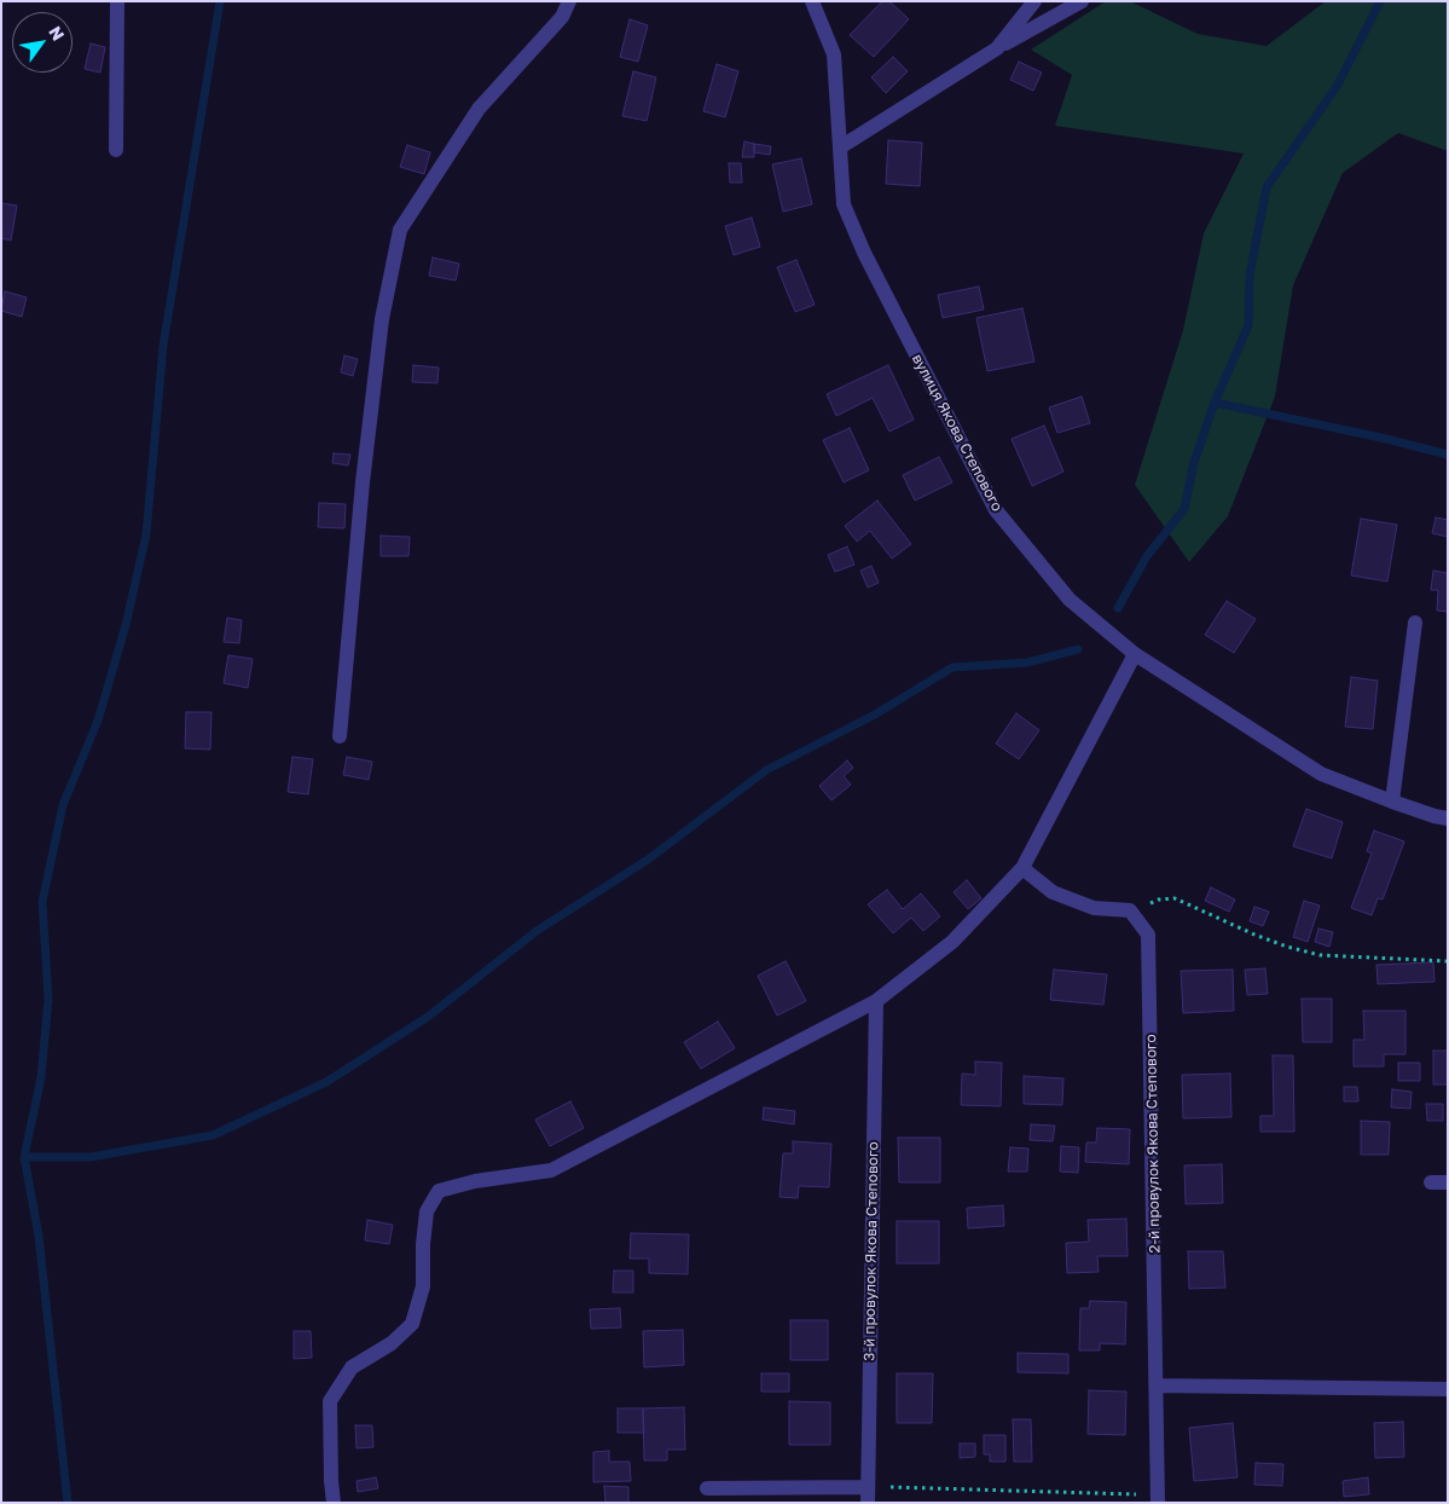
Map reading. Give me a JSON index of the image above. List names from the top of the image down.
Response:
{
  "streets": {
    "street": ["вулиця Якова Степового", "2-й провулок Якова Степового", "3-й провулок Якова Степового"]
  },
  "north": "top right"
}
